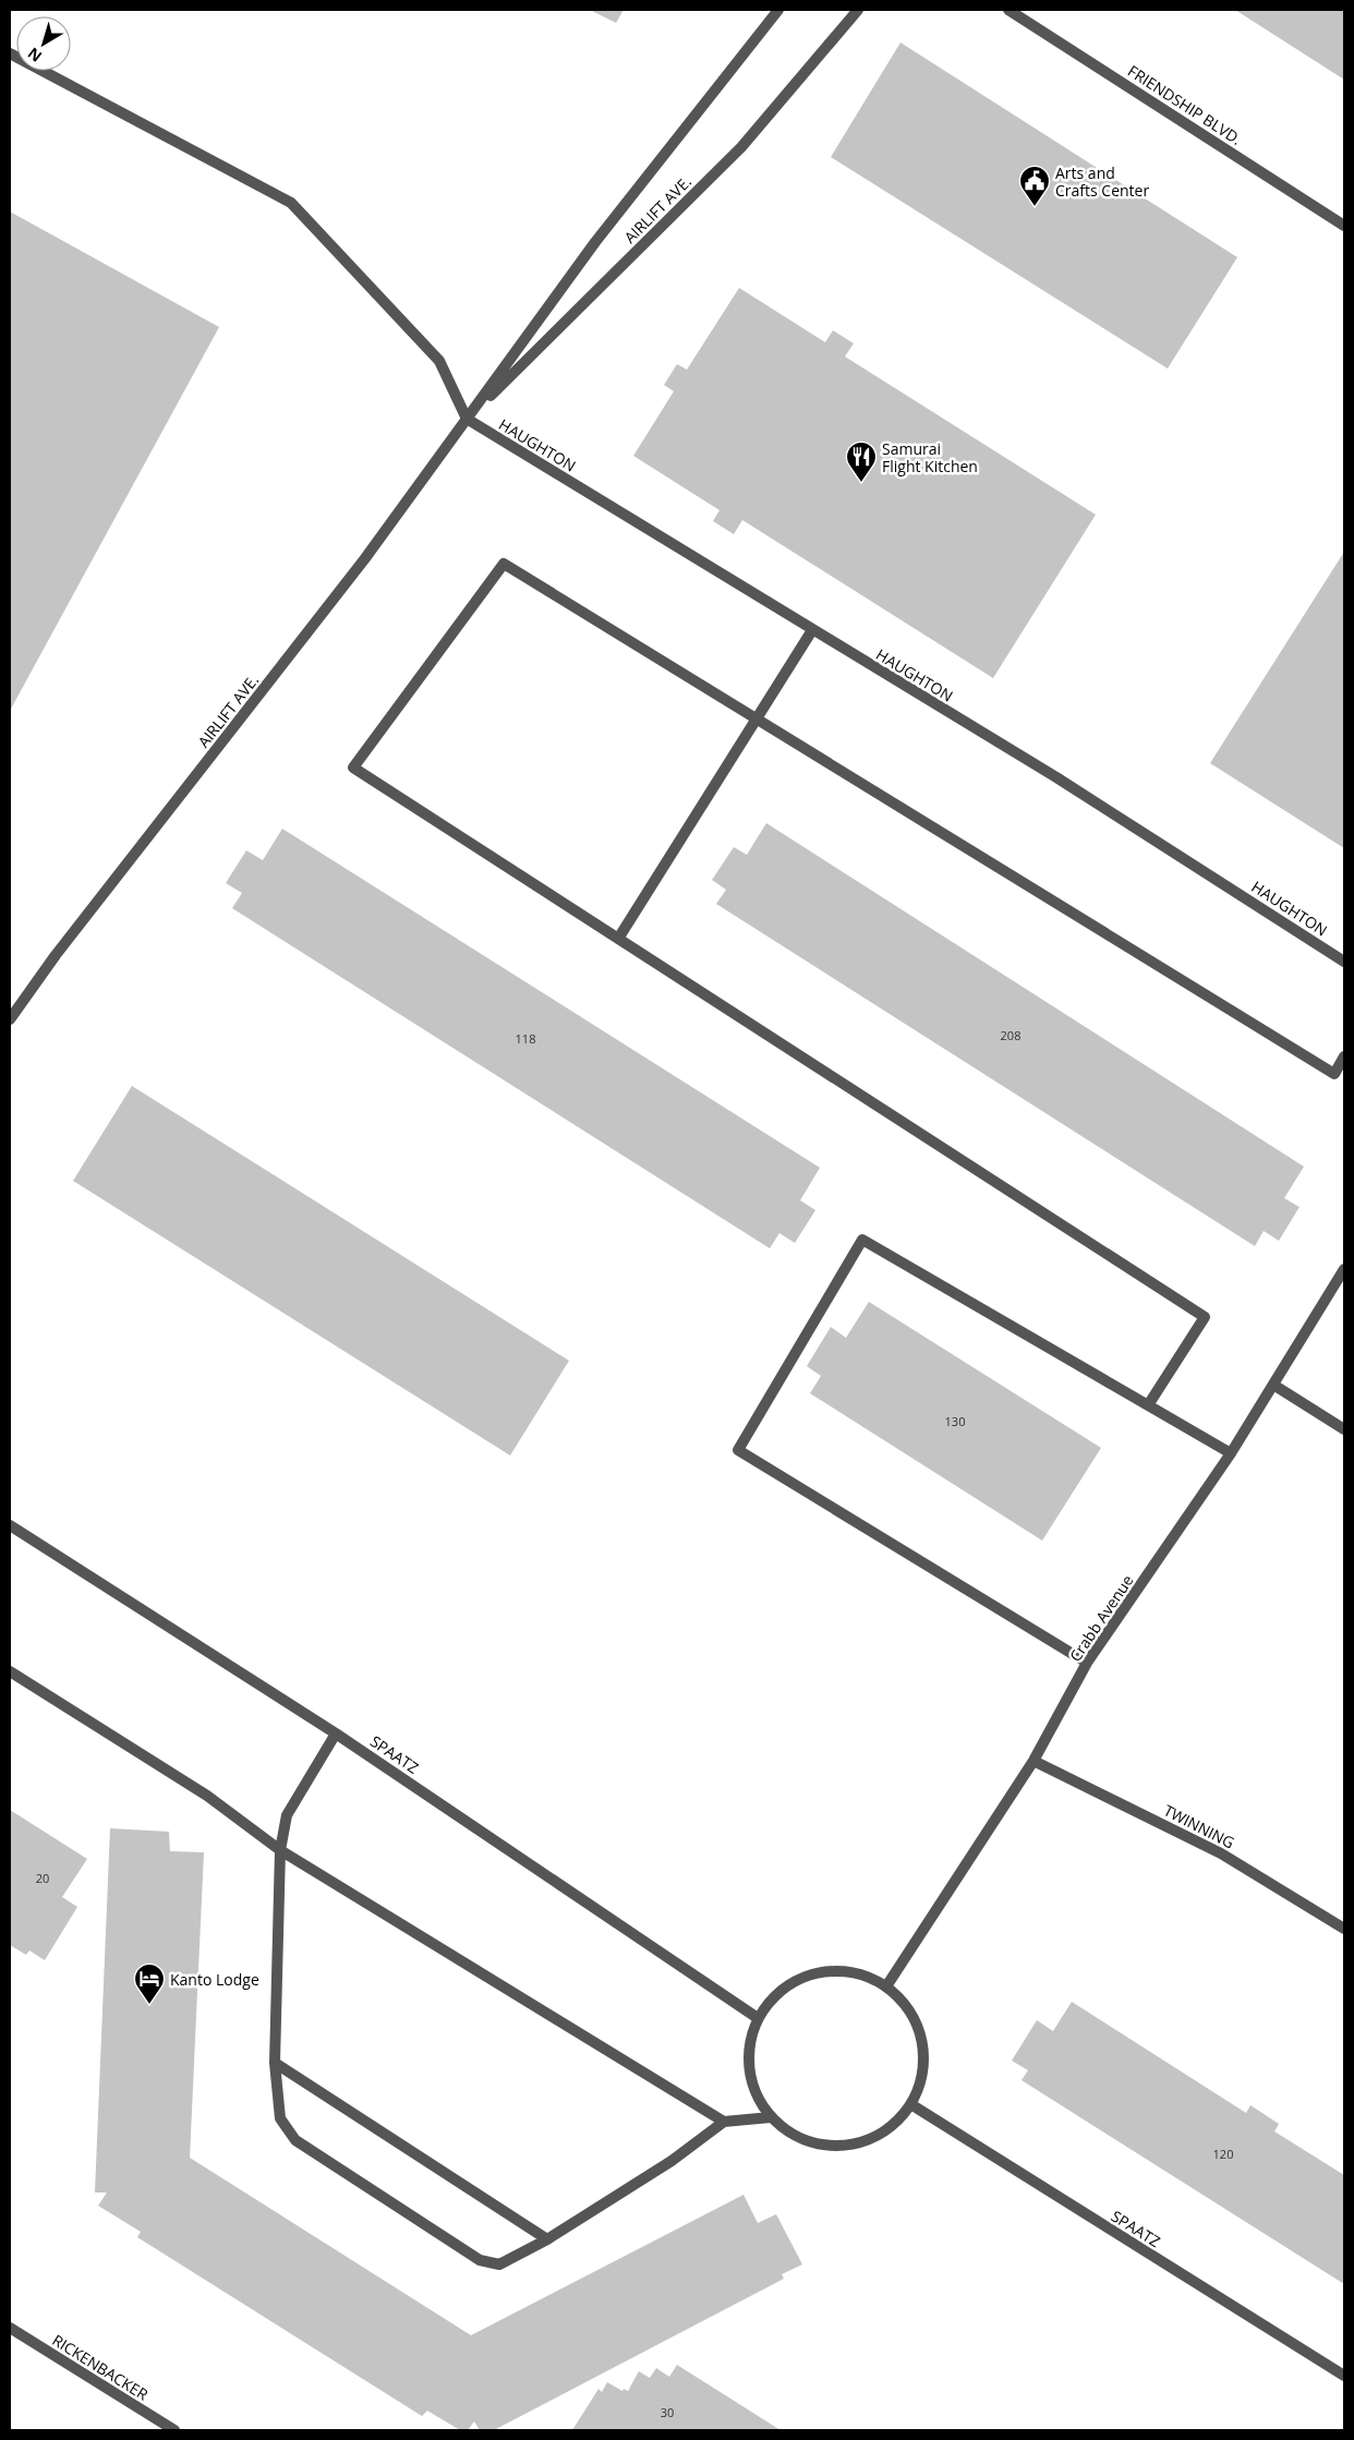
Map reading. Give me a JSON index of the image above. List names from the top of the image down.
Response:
{
  "streets": {
    "street": [
      "FRIENDSHIP BLVD.",
      "AIRLIFT AVE.",
      "HAUGHTON",
      "Crabb Avenue",
      "SPAATZ",
      "TWINNING",
      "RICKENBACKER"
    ]
  },
  "crossings": [
    ["AIRLIFT AVE.", "HAUGHTON"],
    ["Crabb Avenue", "SPAATZ"],
    ["Crabb Avenue", "TWINNING"]
  ],
  "places": {
    "public building": ["Arts and Crafts Center"],
    "restaurant": ["Samurai Flight Kitchen"],
    "hotel": ["Kanto Lodge"]
  },
  "house_numbers": [
    "208",
    "118",
    "130",
    "20",
    "120",
    "30"
  ],
  "north": "bottom left"
}
